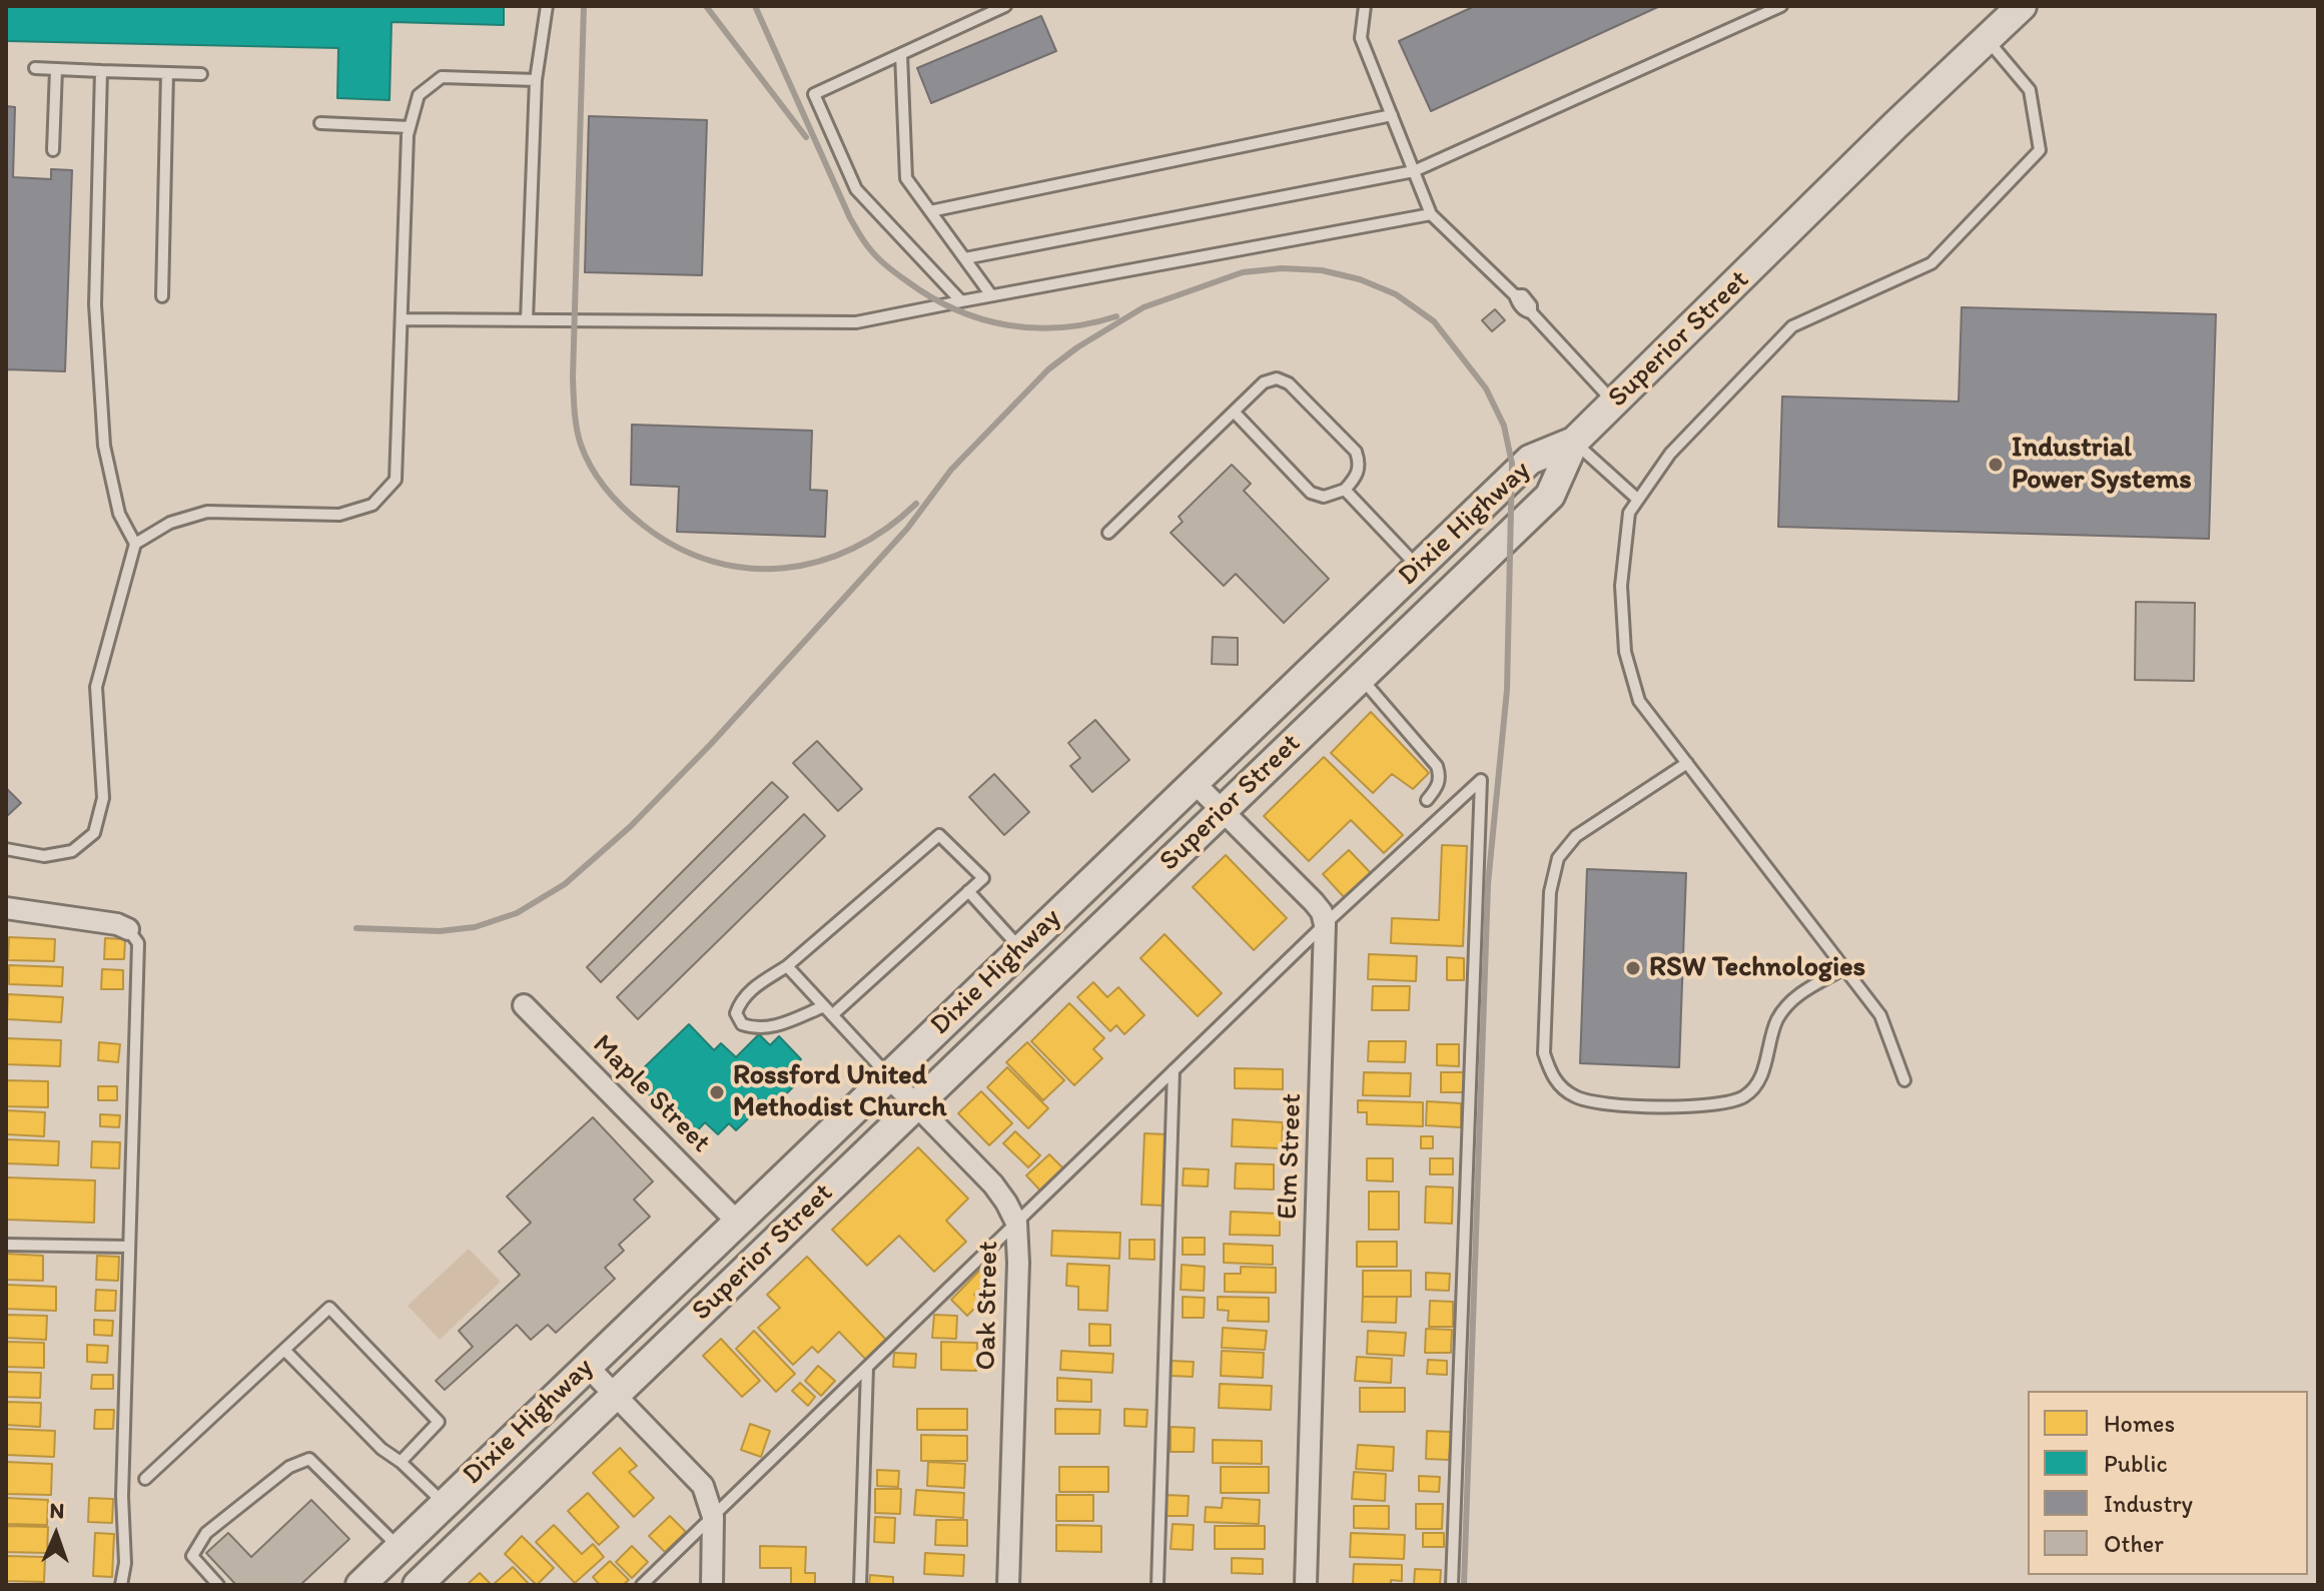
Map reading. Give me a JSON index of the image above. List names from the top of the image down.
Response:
{
  "streets": {
    "main road": ["Superior Street", "Dixie Highway"],
    "street": ["Maple Street", "Elm Street", "Oak Street"]
  },
  "crossings": [
    ["Superior Street", "Dixie Highway"],
    ["Superior Street", "Oak Street"],
    ["Dixie Highway", "Maple Street"],
    ["Dixie Highway", "Oak Street"]
  ],
  "places": ["Industrial Power Systems", "RSW Technologies", "Rossford United Methodist Church"],
  "legend": [
    "Homes",
    "Public",
    "Industry",
    "Other"
  ],
  "north": "top"
}
